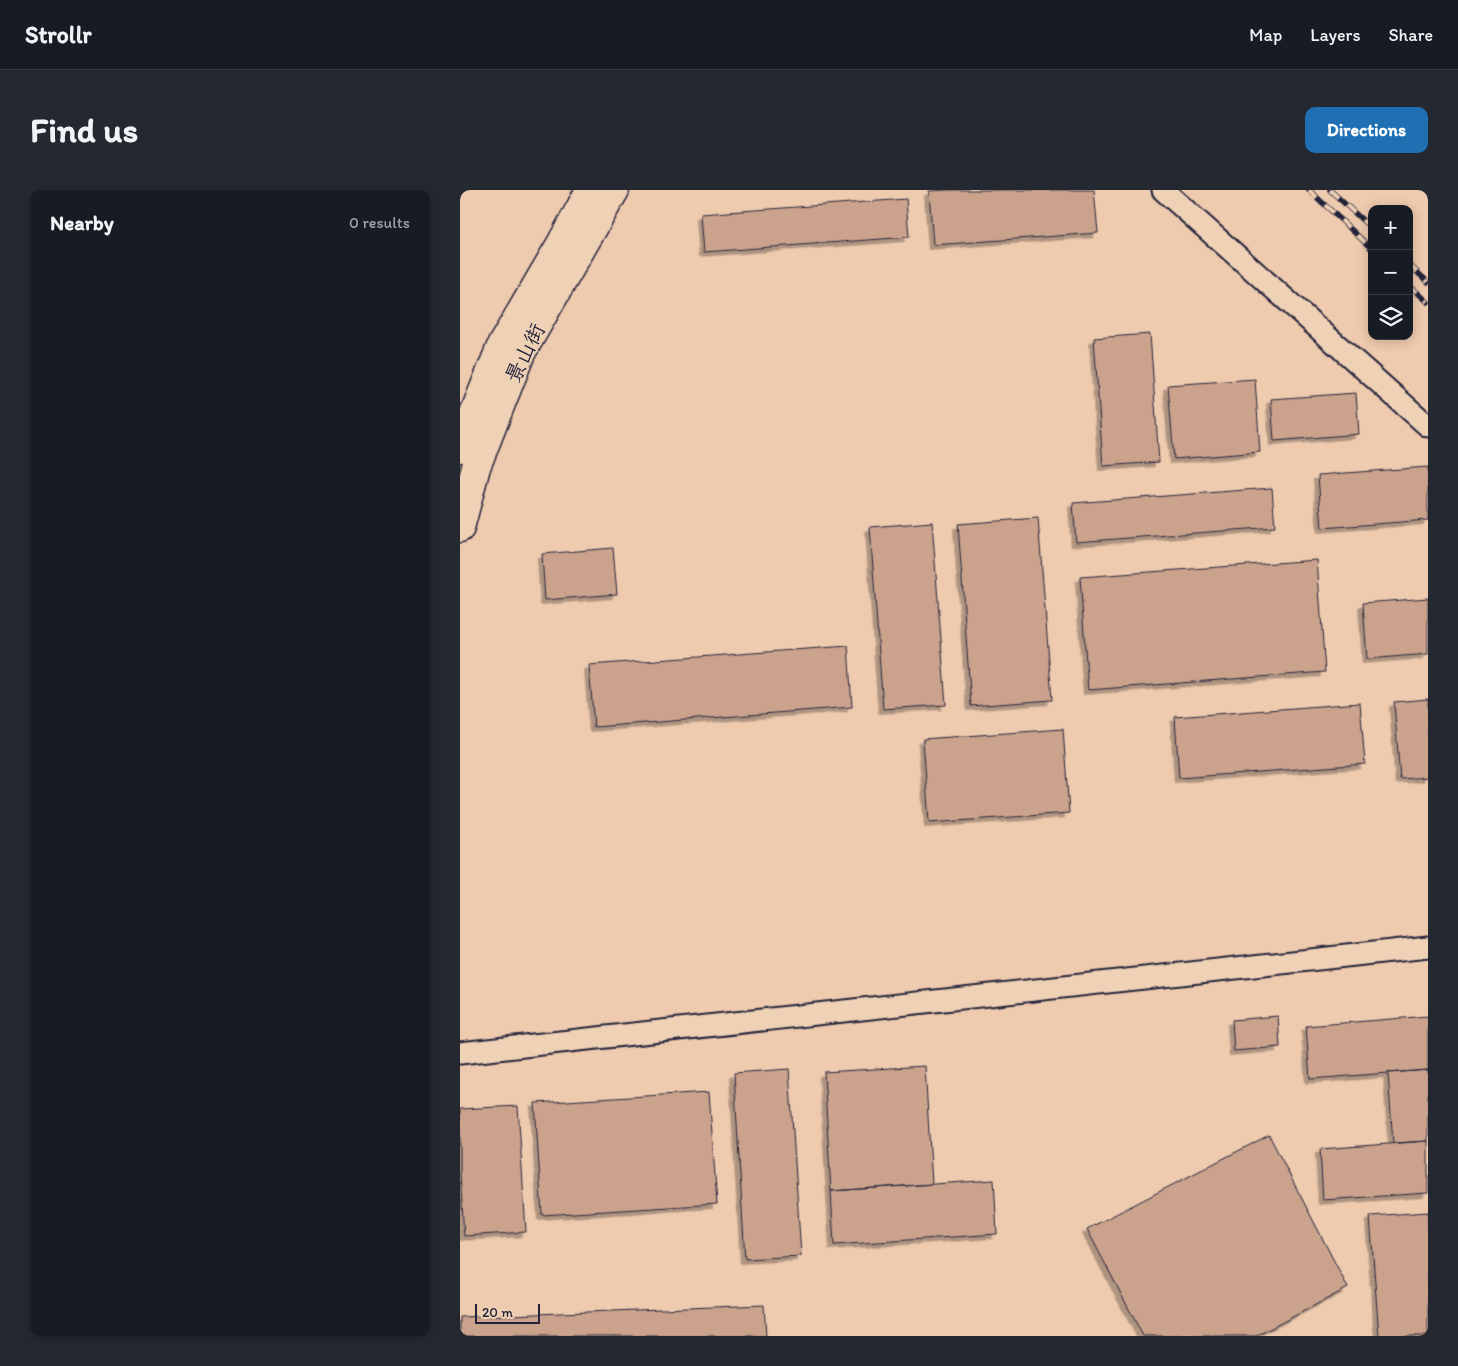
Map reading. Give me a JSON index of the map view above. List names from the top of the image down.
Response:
{
  "streets": {
    "street": ["景山街"]
  },
  "scale_bar": "20 m",
  "page": {
    "header": "Strollr",
    "nav": ["Map", "Layers", "Share"],
    "buttons": "Directions",
    "title": "Find us",
    "heading": ["Nearby", "0 results"],
    "map_buttons": ["+", "−"],
    "scale": "20 m"
  }
}
